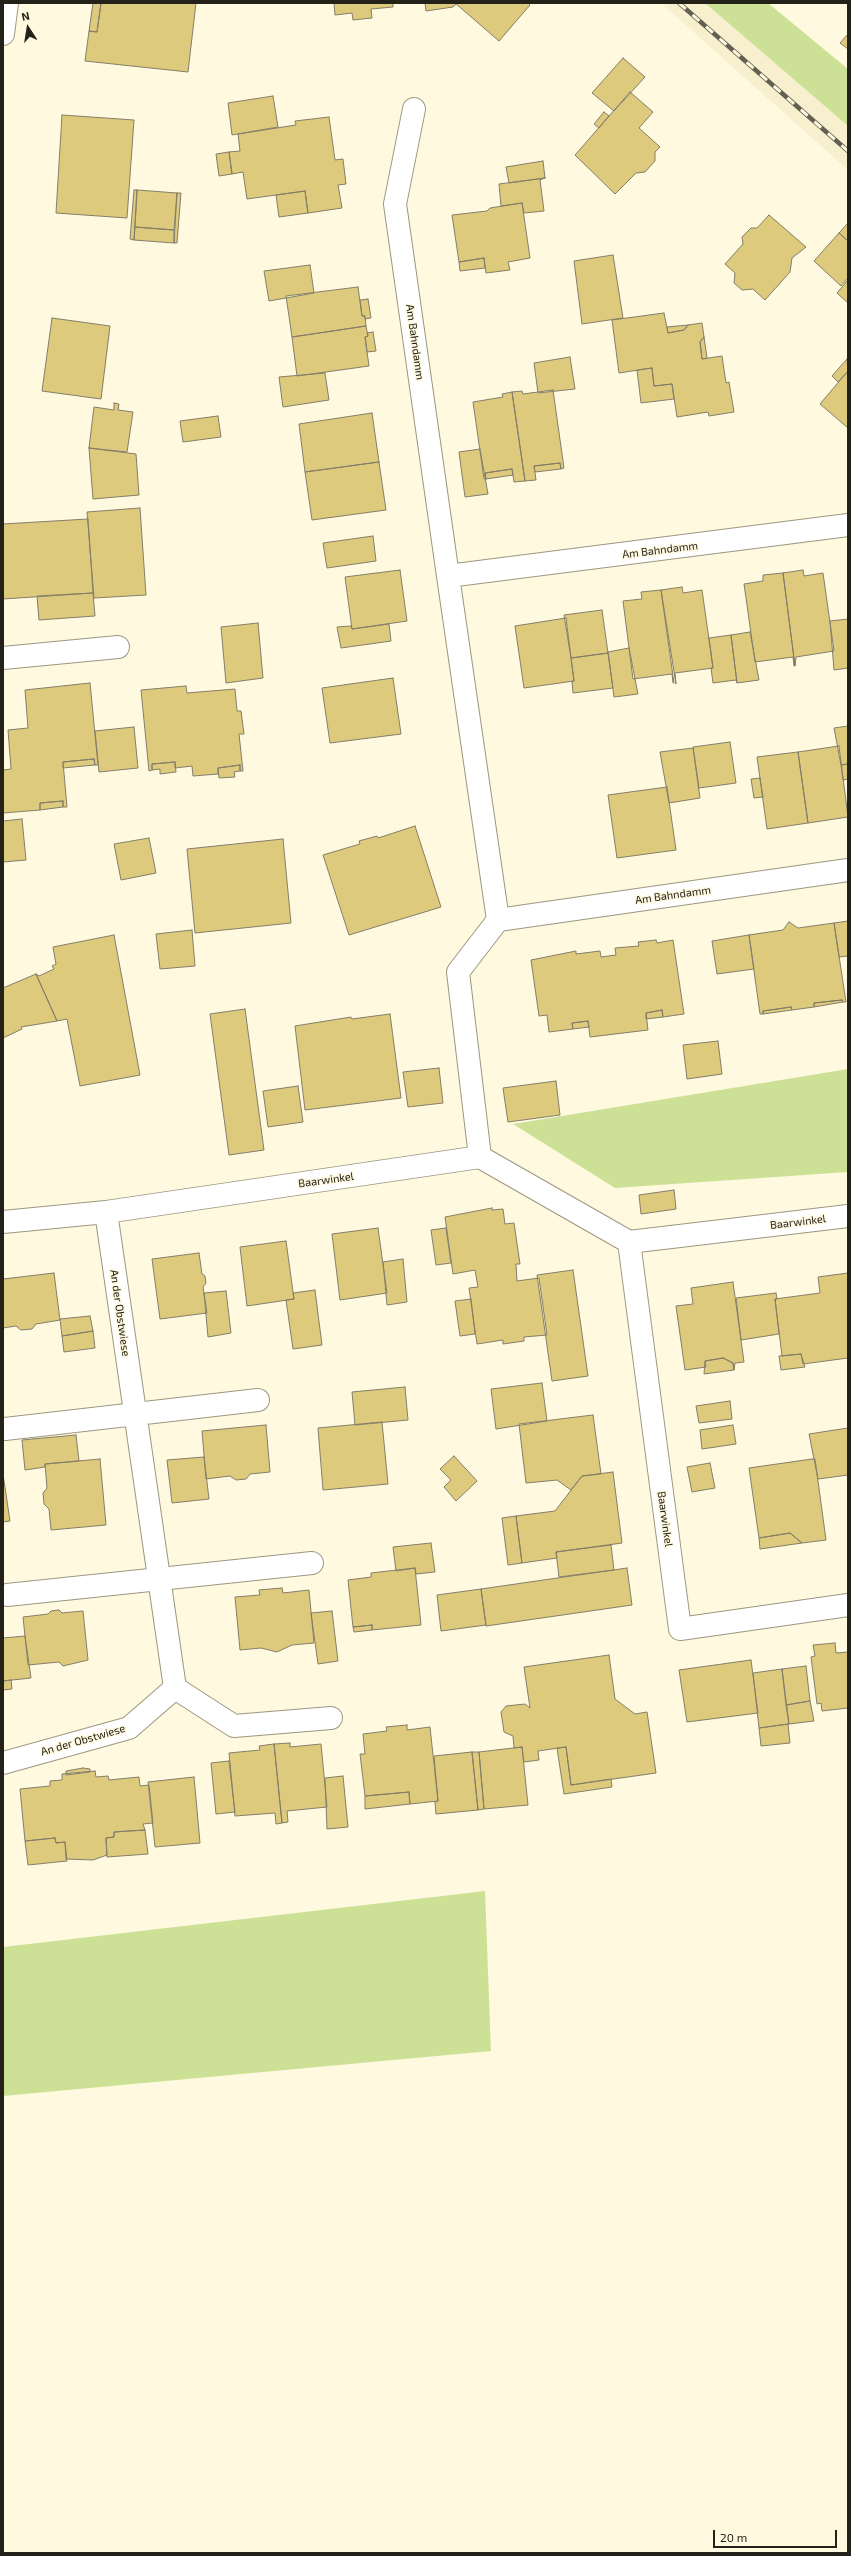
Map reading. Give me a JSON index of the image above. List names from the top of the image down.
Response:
{
  "streets": {
    "street": ["Am Bahndamm", "Baarwinkel", "An der Obstwiese"]
  },
  "crossings": [
    ["Baarwinkel", "An der Obstwiese"]
  ],
  "scale_bar": "20 m",
  "north": "top"
}
